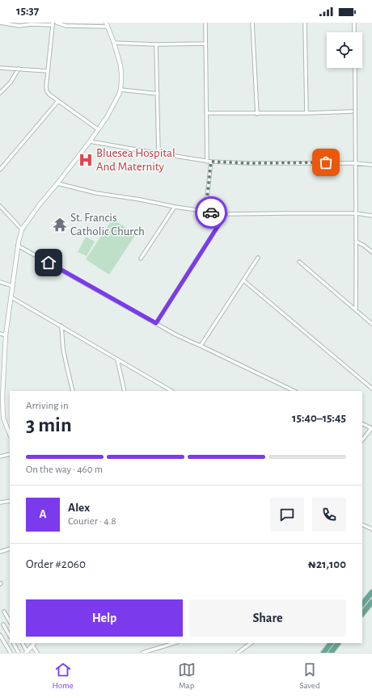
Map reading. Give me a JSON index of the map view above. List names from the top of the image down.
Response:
{
  "places": {
    "hospital": ["Bluesea Hospital And Maternity"],
    "temple": ["St. Francis Catholic Church"]
  },
  "page": {
    "status": "15:37",
    "heading": ["3 min", "Arriving in", "15:40–15:45"],
    "panel": [
      "Alex",
      "Courier · 4.8",
      "Order #2060",
      "₦21,100"
    ],
    "bar": "On the way · 460 m",
    "round": "A",
    "buttons": ["Help", "Share"],
    "tabs": ["Home", "Map", "Saved"]
  }
}
